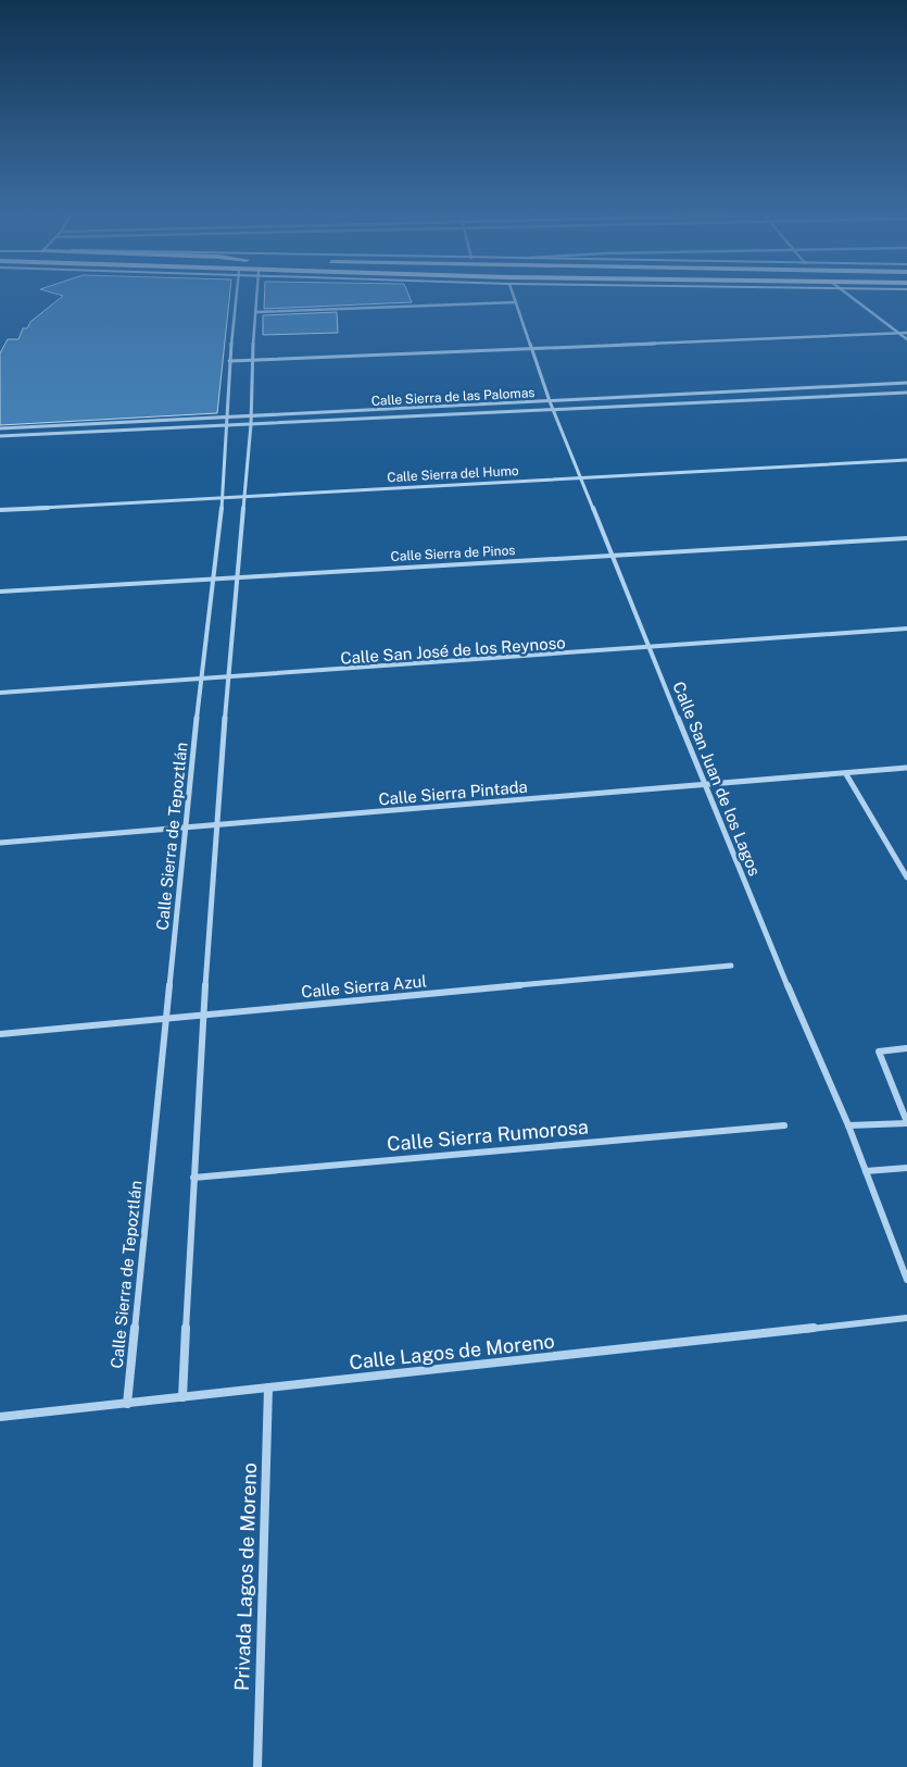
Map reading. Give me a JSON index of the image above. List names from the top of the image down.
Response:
{
  "streets": {
    "street": [
      "Calle Sierra de las Palomas",
      "Calle Sierra del Humo",
      "Calle Sierra de Pinos",
      "Calle San José de los Reynoso",
      "Calle San Juan de los Lagos",
      "Calle Sierra Pintada",
      "Calle Sierra de Tepoztlán",
      "Calle Sierra Azul",
      "Calle Sierra Rumorosa",
      "Calle Lagos de Moreno",
      "Privada Lagos de Moreno"
    ]
  },
  "crossings": [
    ["Calle Sierra de las Palomas", "Calle San Juan de los Lagos"],
    ["Calle Sierra de las Palomas", "Calle Sierra de Tepoztlán"],
    ["Calle Sierra del Humo", "Calle San Juan de los Lagos"],
    ["Calle Sierra del Humo", "Calle Sierra de Tepoztlán"],
    ["Calle Sierra de Pinos", "Calle San Juan de los Lagos"],
    ["Calle Sierra de Pinos", "Calle Sierra de Tepoztlán"],
    ["Calle San José de los Reynoso", "Calle San Juan de los Lagos"],
    ["Calle San José de los Reynoso", "Calle Sierra de Tepoztlán"],
    ["Calle San Juan de los Lagos", "Calle Sierra Pintada"],
    ["Calle Sierra Pintada", "Calle Sierra de Tepoztlán"],
    ["Calle Sierra de Tepoztlán", "Calle Sierra Azul"],
    ["Calle Sierra de Tepoztlán", "Calle Lagos de Moreno"],
    ["Calle Lagos de Moreno", "Privada Lagos de Moreno"]
  ]
}
